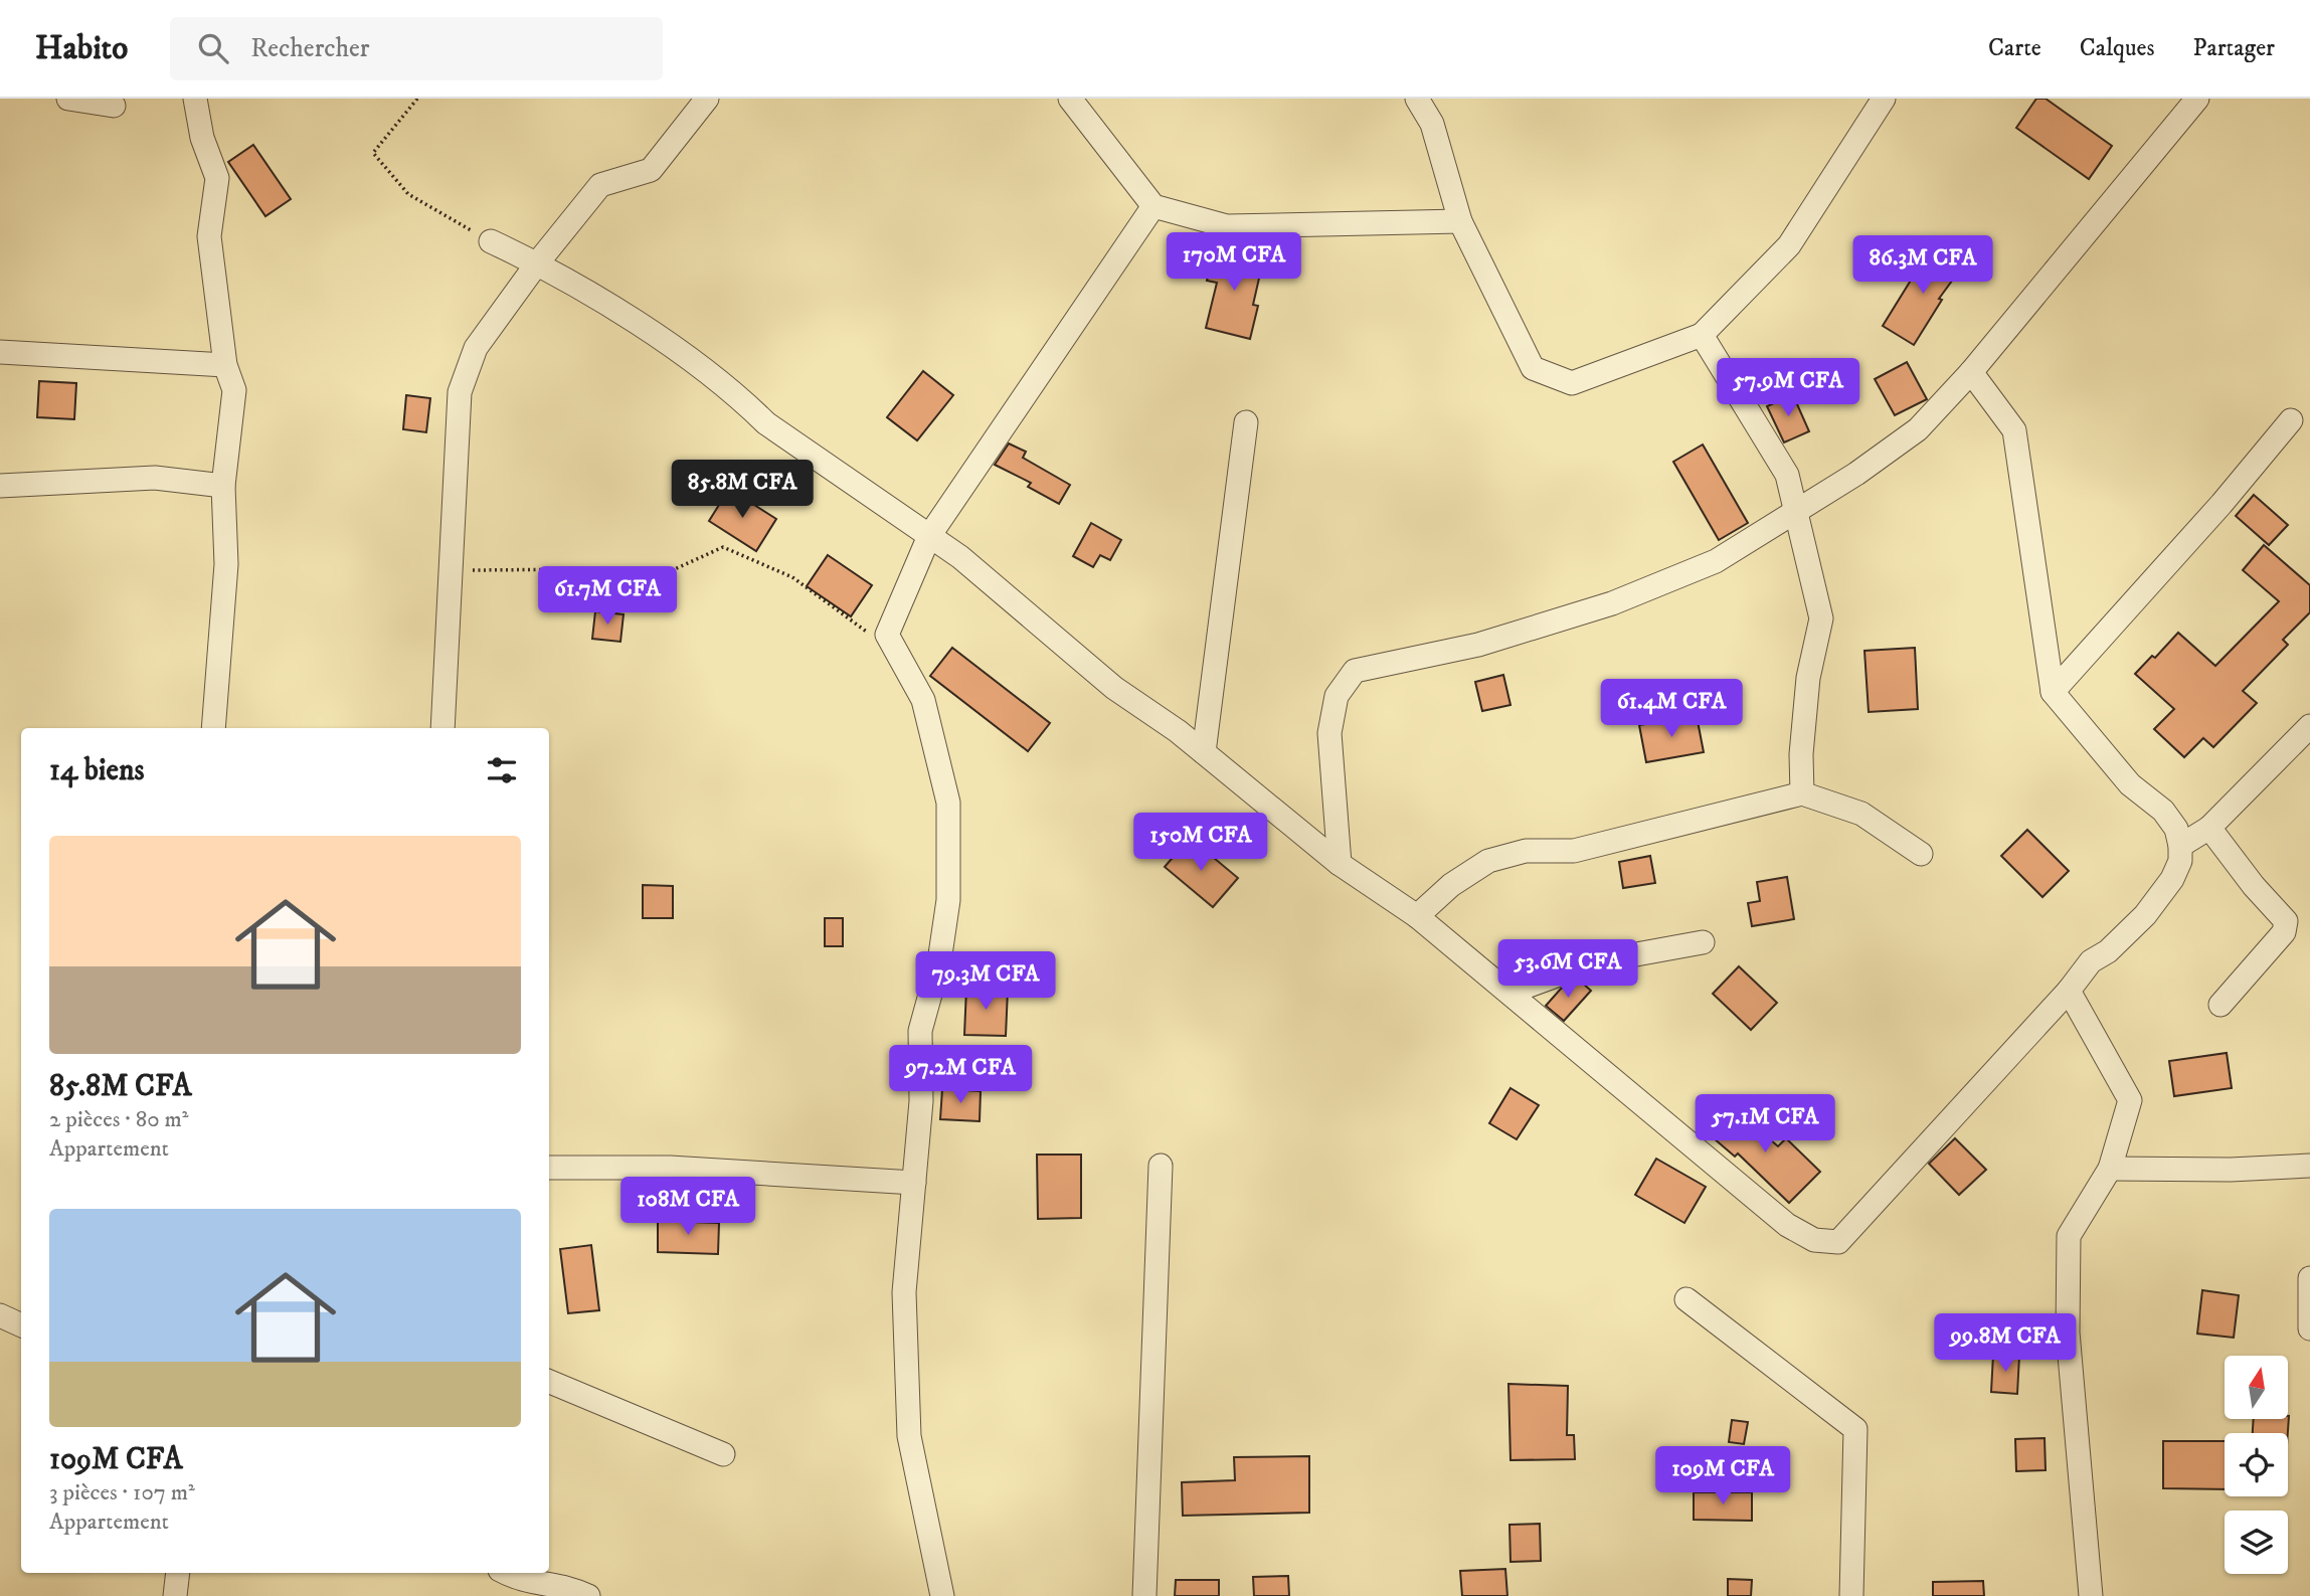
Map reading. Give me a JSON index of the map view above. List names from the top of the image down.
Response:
{
  "north": "top",
  "page": {
    "header": "Habito",
    "search": "Rechercher",
    "nav": ["Carte", "Calques", "Partager"],
    "price": [
      "170M CFA",
      "86.3M CFA",
      "57.9M CFA",
      "85.8M CFA",
      "61.7M CFA",
      "61.4M CFA",
      "150M CFA",
      "53.6M CFA",
      "79.3M CFA",
      "97.2M CFA",
      "57.1M CFA",
      "108M CFA",
      "99.8M CFA",
      "109M CFA"
    ],
    "heading": "14 biens",
    "list": [
      {
        "name": "85.8M CFA",
        "note": "2 pièces · 80 m² · Appartement"
      },
      {
        "name": "109M CFA",
        "note": "3 pièces · 107 m² · Appartement"
      }
    ]
  }
}
